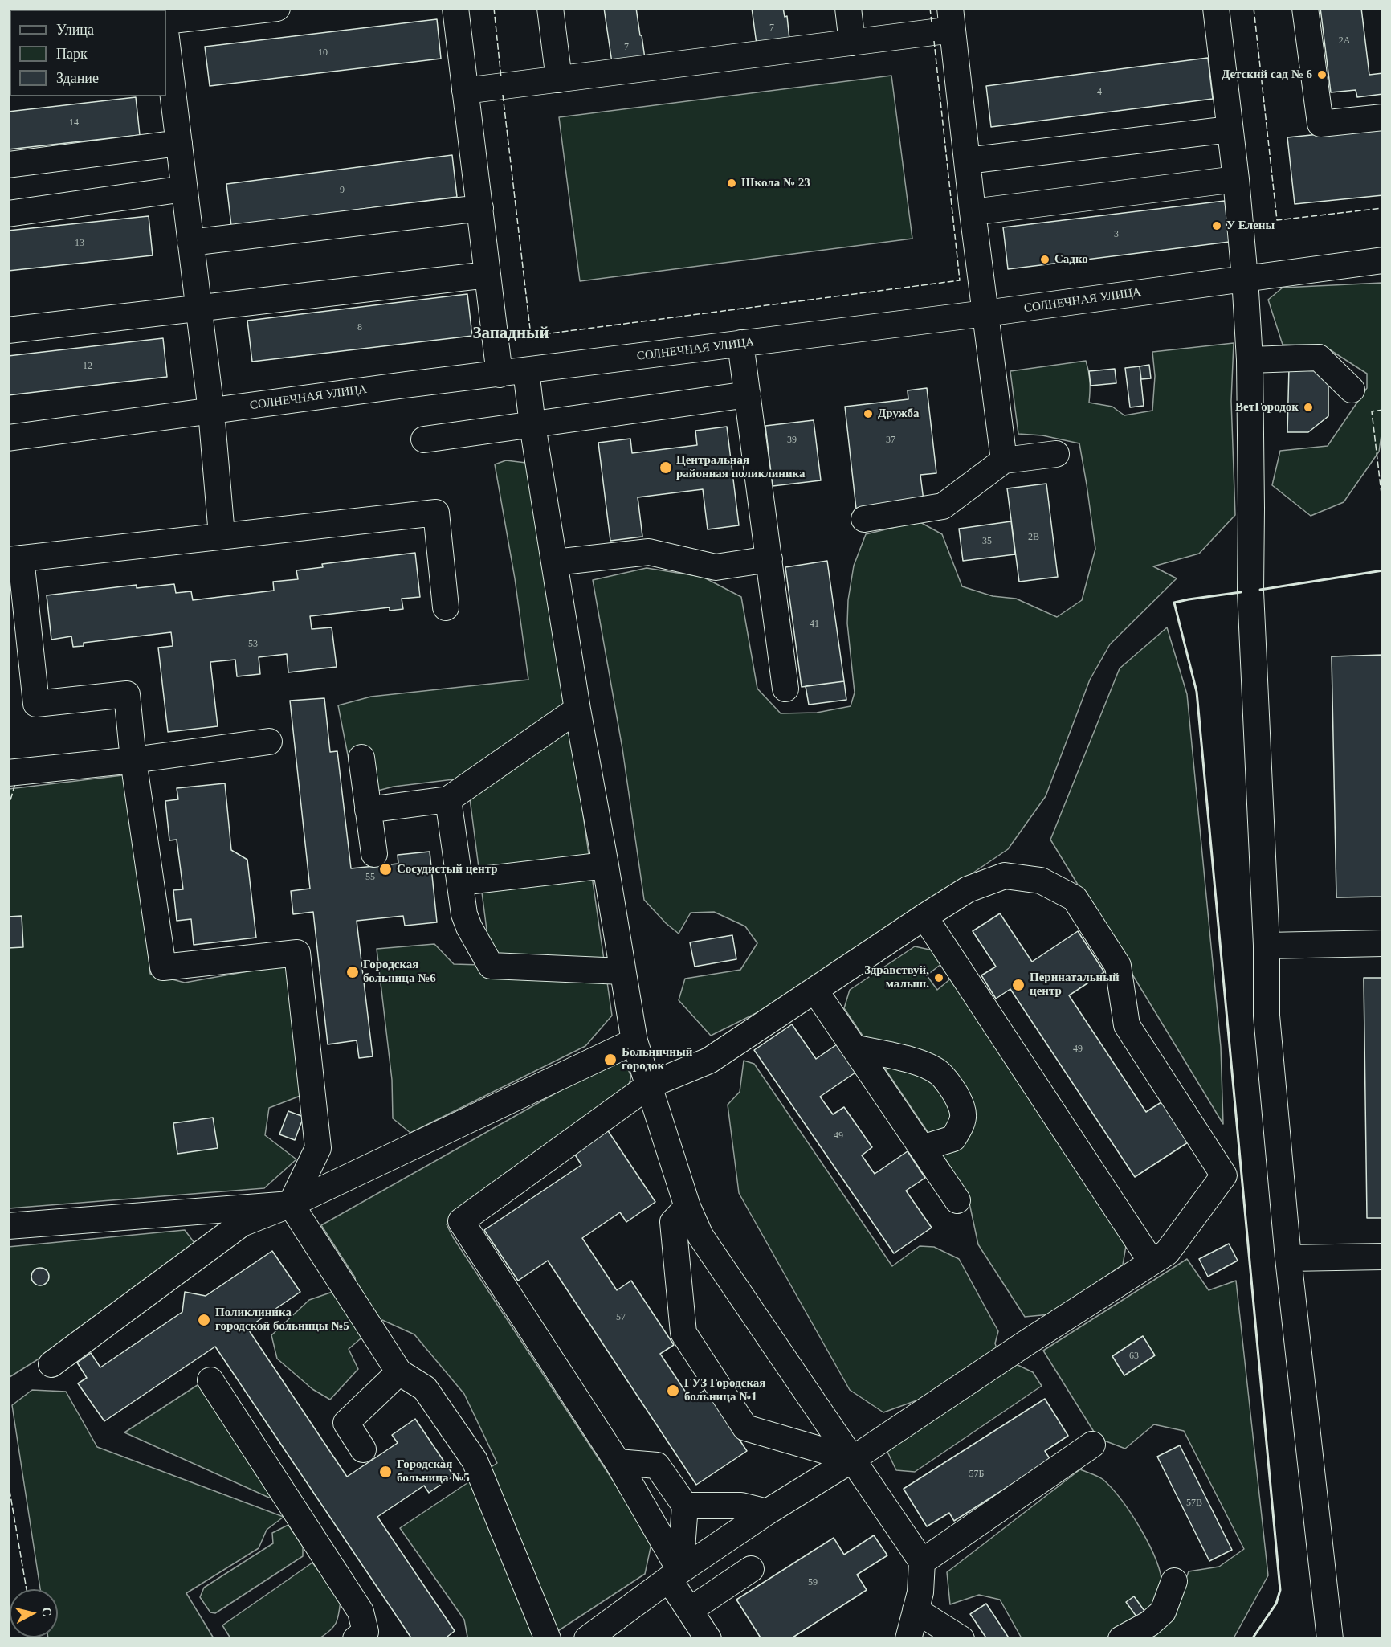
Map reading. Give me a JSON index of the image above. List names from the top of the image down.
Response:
{
  "streets": {
    "street": ["СОЛНЕЧНАЯ УЛИЦА"]
  },
  "districts": ["Западный"],
  "places": [
    "Детский сад № 6",
    "Школа № 23",
    "У Елены",
    "Садко",
    "ВетГородок",
    "Дружба",
    "Центральная районная поликлиника",
    "Сосудистый центр",
    "Городская больница №6",
    "Здравствуй, малыш.",
    "Перинатальный центр",
    "Больничный городок",
    "Поликлиника городской больницы №5",
    "ГУЗ Городская больница №1",
    "Городская больница №5"
  ],
  "house_numbers": [
    "7",
    "2А",
    "7",
    "10",
    "4",
    "14",
    "9",
    "3",
    "13",
    "8",
    "12",
    "39",
    "37",
    "2В",
    "35",
    "41",
    "53",
    "55",
    "49",
    "49",
    "57",
    "63",
    "57Б",
    "57В",
    "59"
  ],
  "legend": ["Улица", "Парк", "Здание"],
  "north": "right"
}
